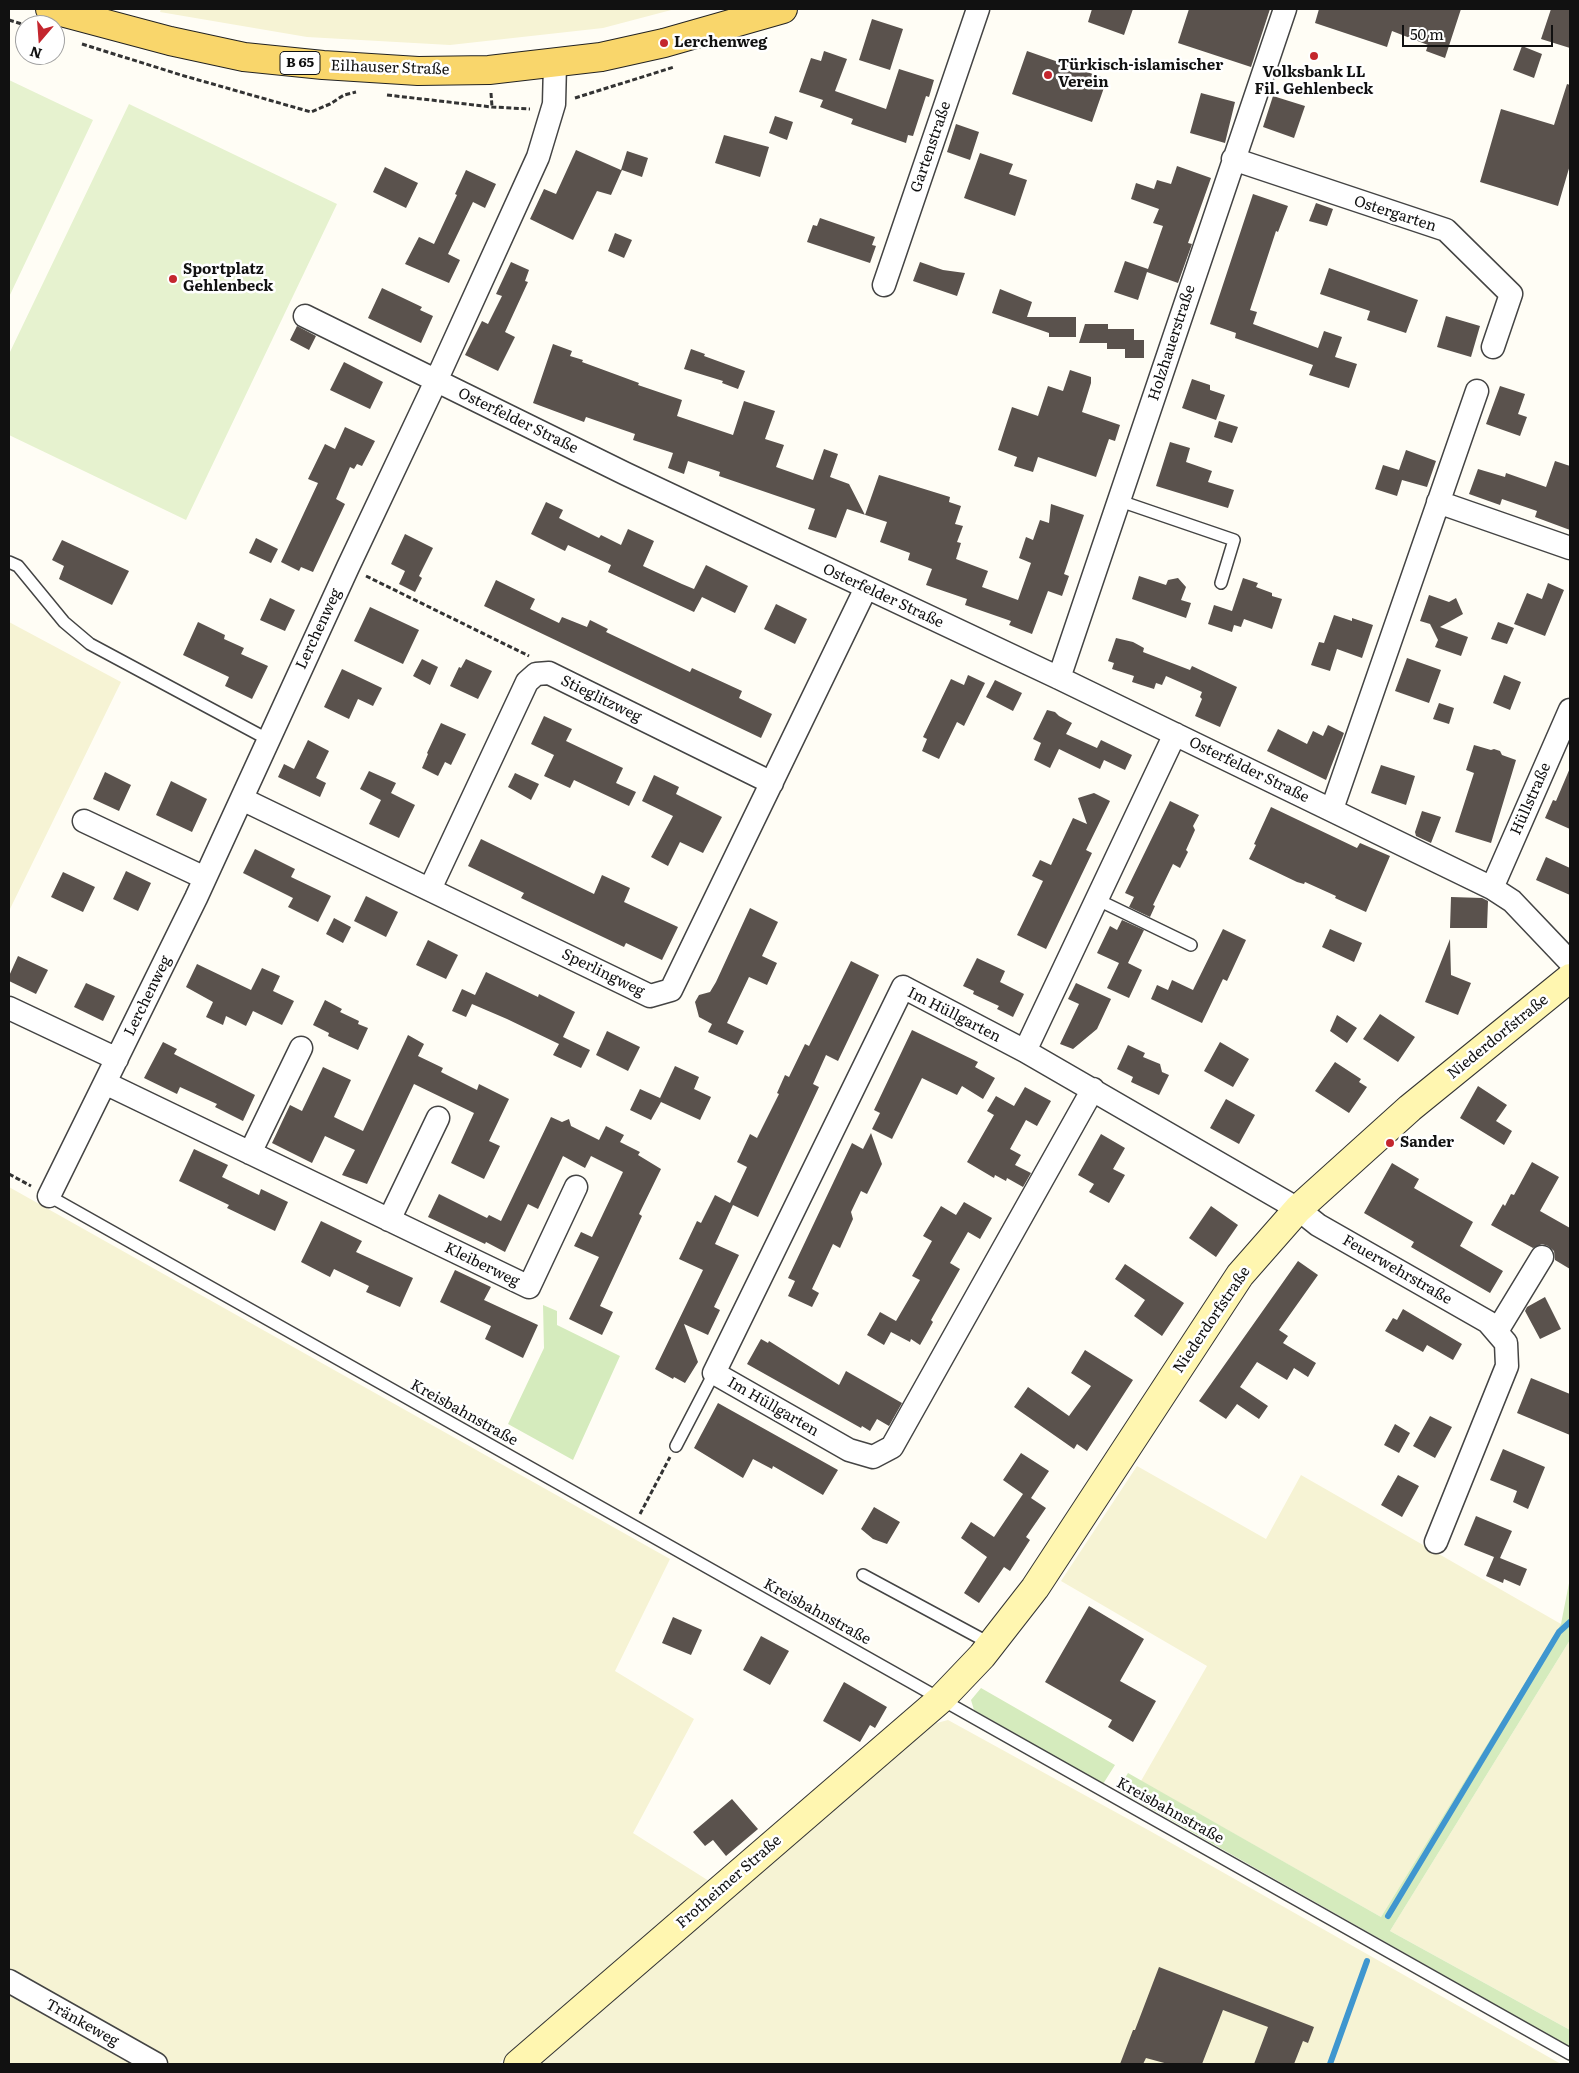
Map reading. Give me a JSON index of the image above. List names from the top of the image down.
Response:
{
  "streets": {
    "main road": [
      "B 65",
      "Eilhauser Straße",
      "Niederdorfstraße",
      "Frotheimer Straße"
    ],
    "street": [
      "Gartenstraße",
      "Ostergarten",
      "Holzhauerstraße",
      "Osterfelder Straße",
      "Lerchenweg",
      "Stieglitzweg",
      "Hüllstraße",
      "Sperlingweg",
      "Im Hüllgarten",
      "Kleiberweg",
      "Feuerwehrstraße",
      "Tränkeweg"
    ],
    "lane": ["Kreisbahnstraße"]
  },
  "crossings": [
    ["B 65", "Eilhauser Straße"],
    ["B 65", "Lerchenweg"],
    ["Eilhauser Straße", "Lerchenweg"],
    ["Ostergarten", "Holzhauerstraße"],
    ["Holzhauerstraße", "Osterfelder Straße"],
    ["Osterfelder Straße", "Lerchenweg"],
    ["Osterfelder Straße", "Hüllstraße"],
    ["Osterfelder Straße", "Sperlingweg"],
    ["Lerchenweg", "Sperlingweg"],
    ["Lerchenweg", "Kleiberweg"],
    ["Lerchenweg", "Kreisbahnstraße"],
    ["Stieglitzweg", "Sperlingweg"],
    ["Im Hüllgarten", "Niederdorfstraße"],
    ["Im Hüllgarten", "Feuerwehrstraße"],
    ["Niederdorfstraße", "Feuerwehrstraße"],
    ["Niederdorfstraße", "Kreisbahnstraße"],
    ["Niederdorfstraße", "Frotheimer Straße"],
    ["Kreisbahnstraße", "Frotheimer Straße"]
  ],
  "places": [
    "Lerchenweg",
    "Volksbank LL Fil. Gehlenbeck",
    "Türkisch-islamischer Verein",
    "Sportplatz Gehlenbeck",
    "Sander"
  ],
  "scale_bar": "50 m",
  "north": "bottom"
}
